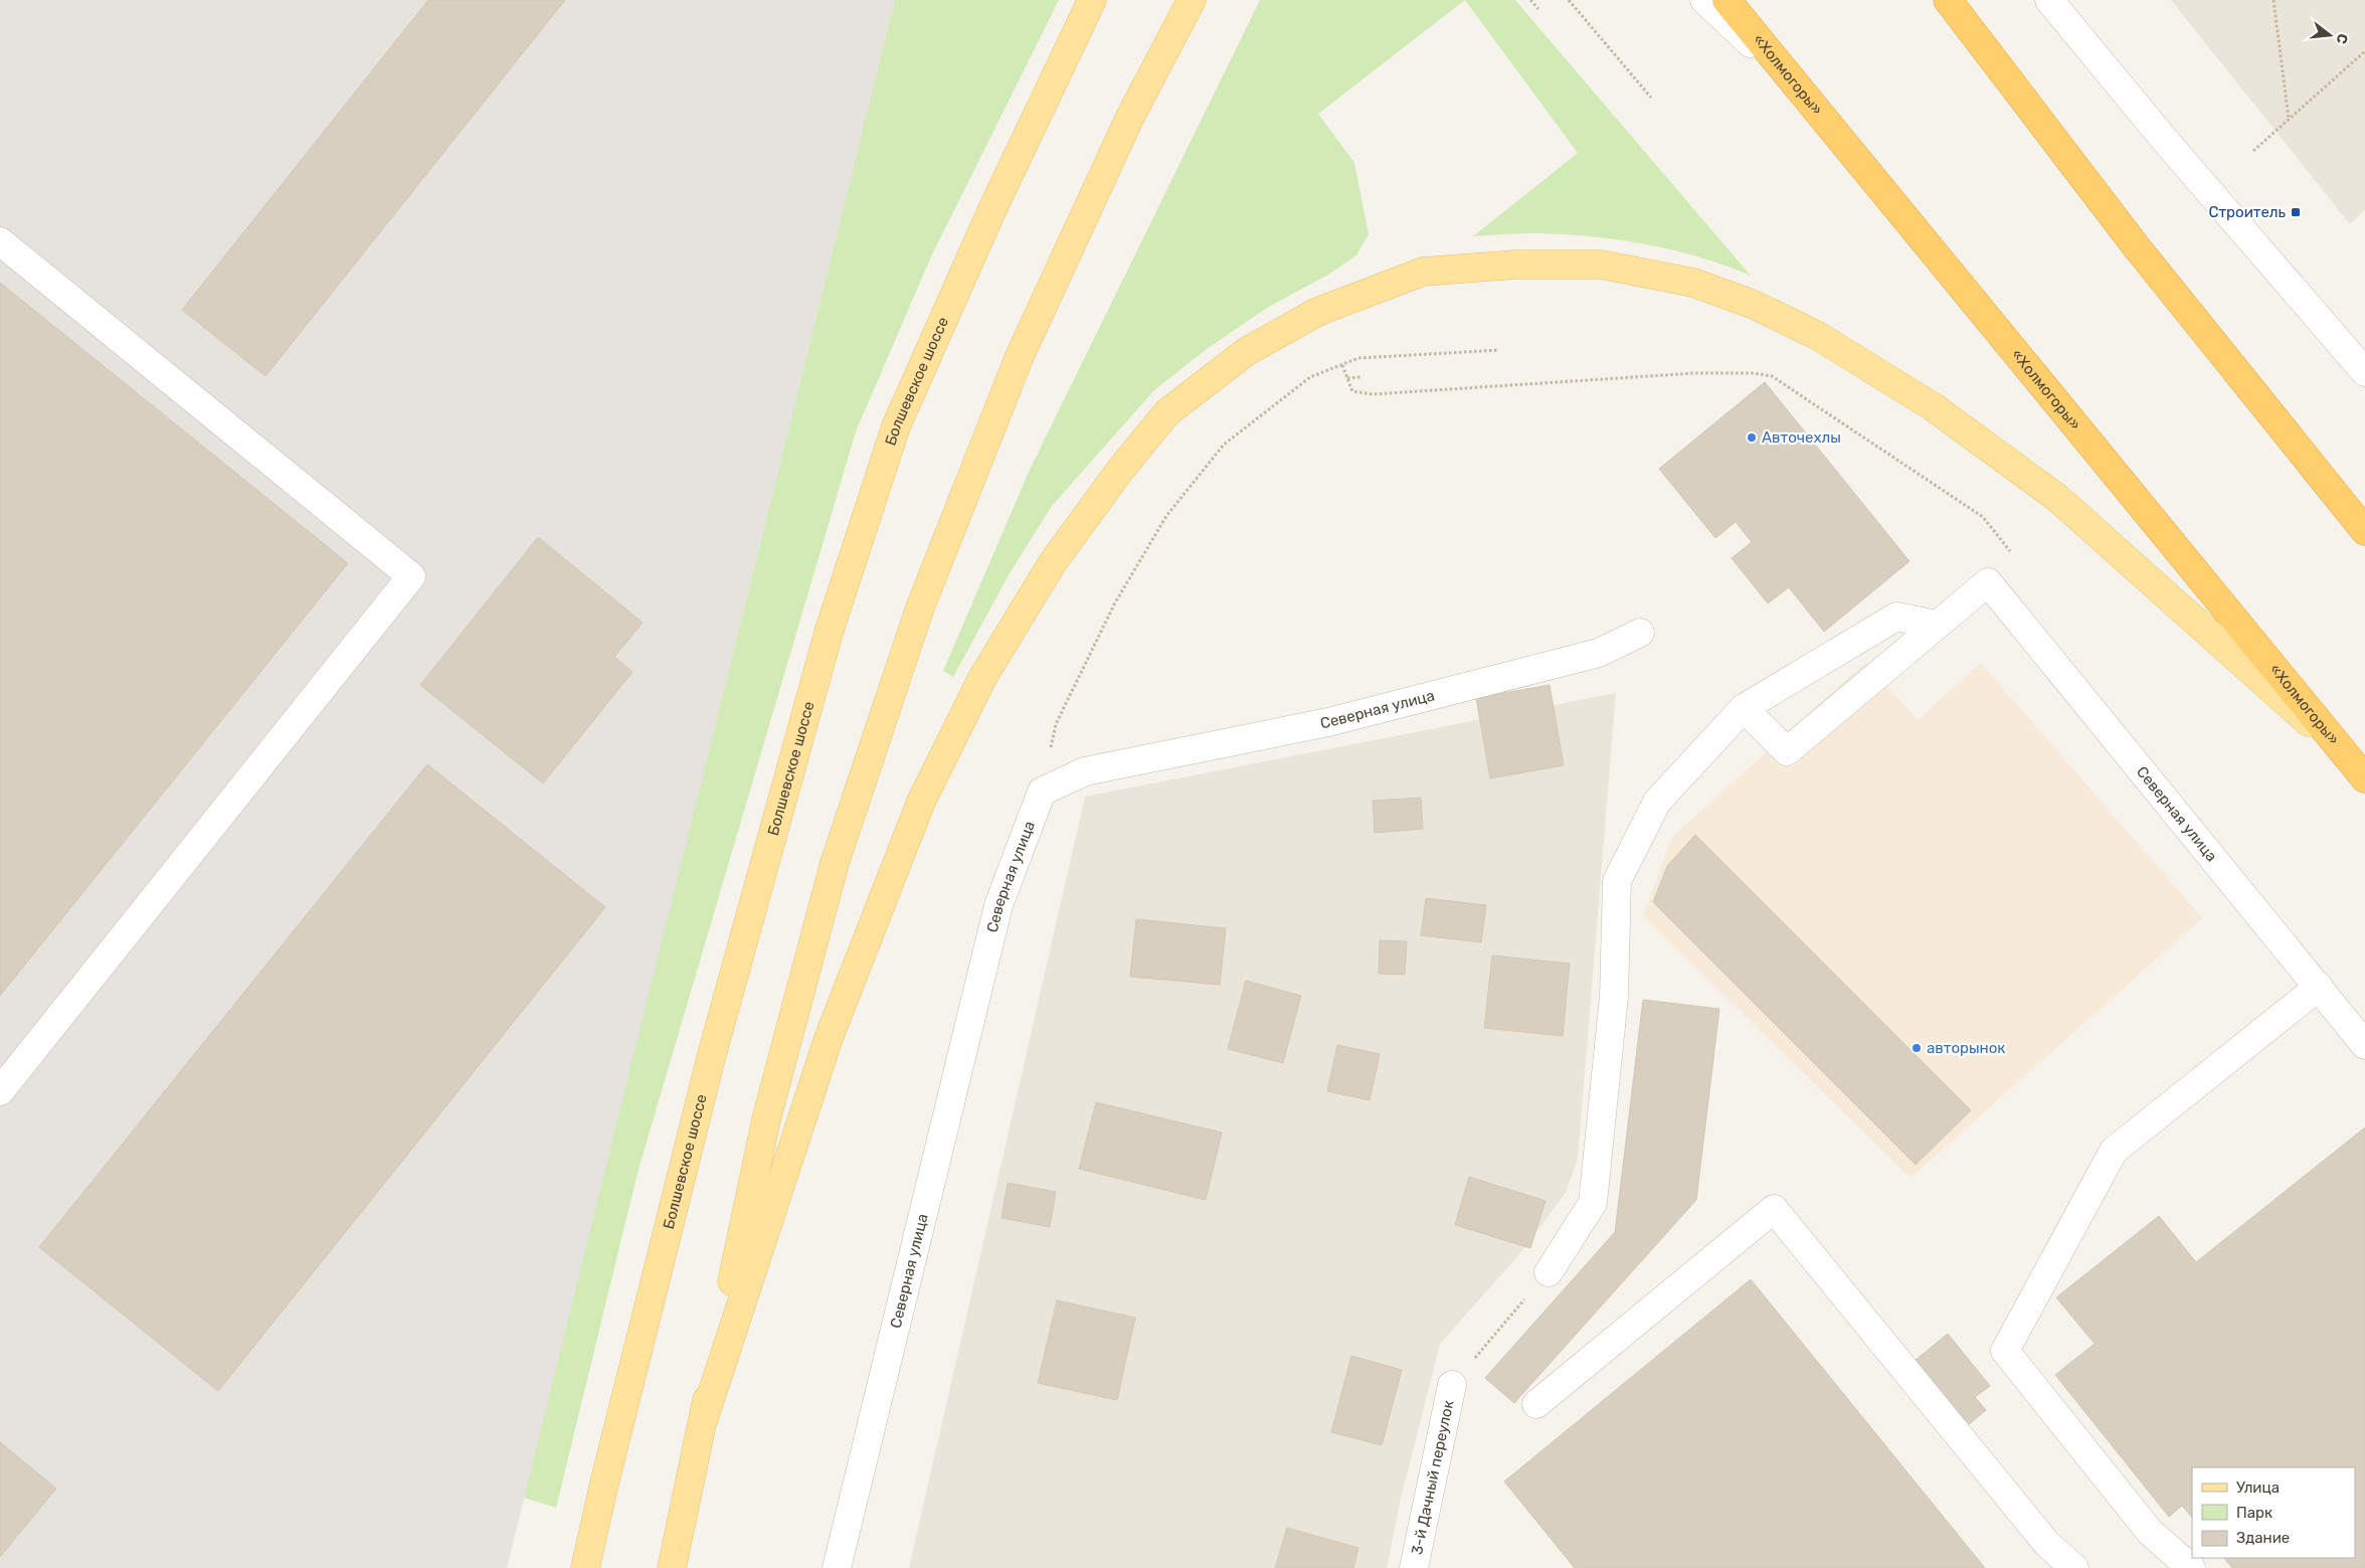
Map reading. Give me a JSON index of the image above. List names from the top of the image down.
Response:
{
  "streets": {
    "highway": ["«Холмогоры»"],
    "main road": ["Болшевское шоссе"],
    "street": ["Северная улица", "3-й Дачный переулок"]
  },
  "places": {
    "transit": ["Строитель"],
    "other": ["Авточехлы", "авторынок"]
  },
  "legend": ["Улица", "Парк", "Здание"],
  "north": "right"
}
